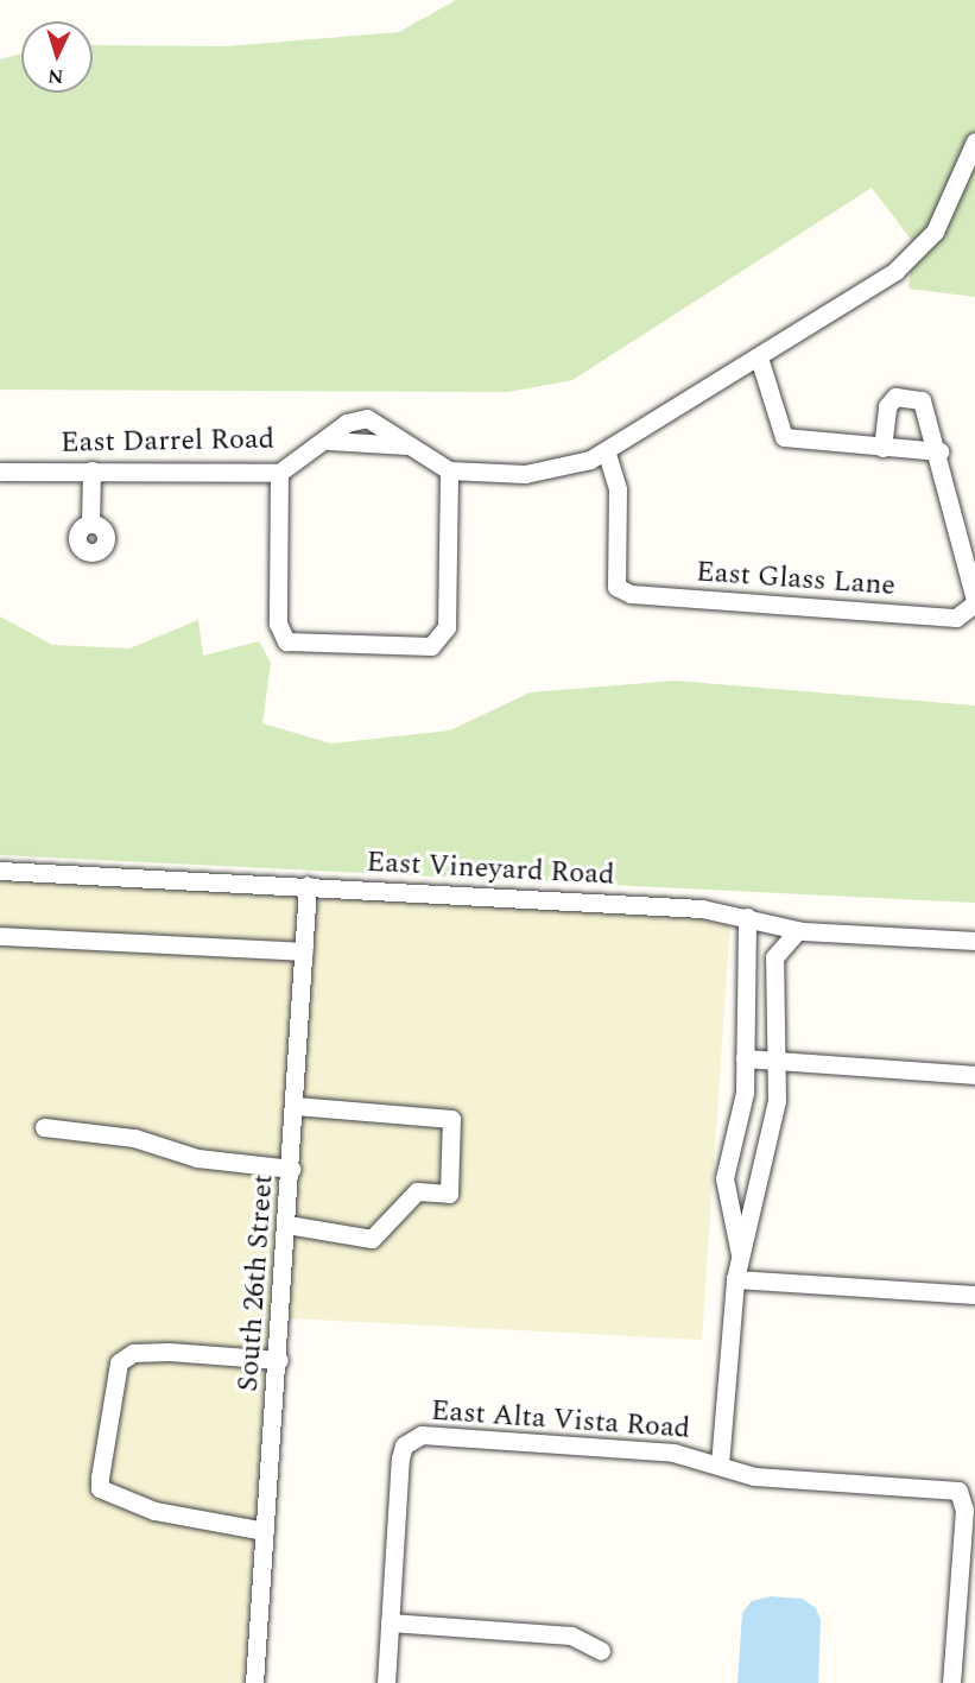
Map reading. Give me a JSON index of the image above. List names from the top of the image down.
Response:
{
  "streets": {
    "street": [
      "East Darrel Road",
      "East Glass Lane",
      "East Vineyard Road",
      "South 26th Street",
      "East Alta Vista Road"
    ]
  },
  "crossings": [
    ["East Darrel Road", "East Glass Lane"],
    ["East Vineyard Road", "South 26th Street"]
  ],
  "north": "bottom"
}
